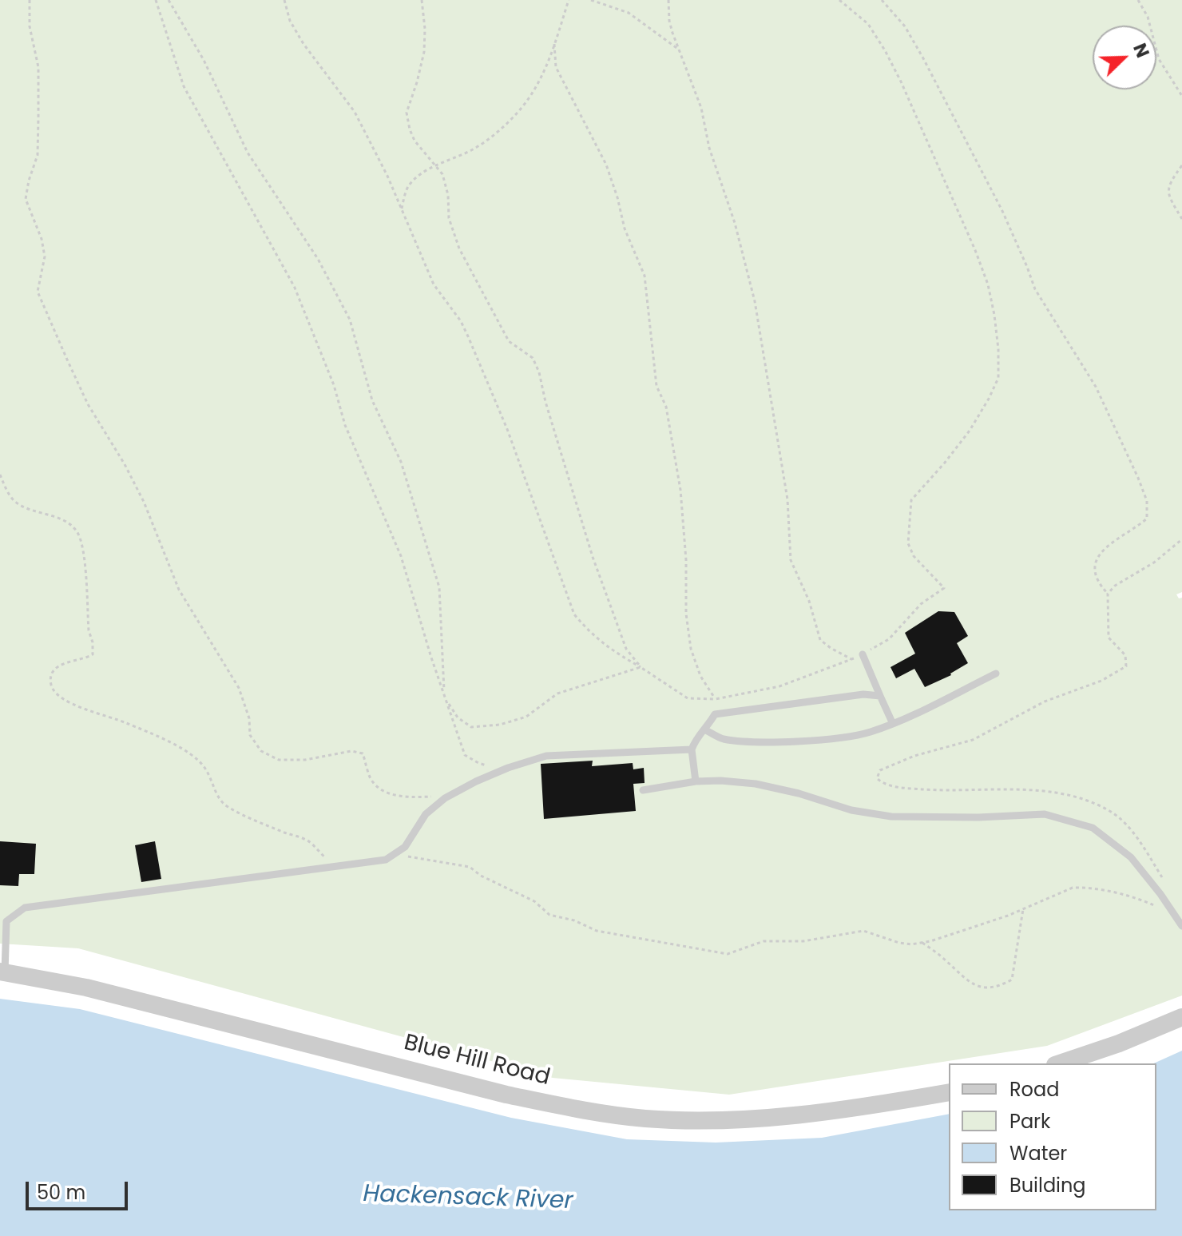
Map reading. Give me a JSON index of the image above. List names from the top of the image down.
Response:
{
  "streets": {
    "street": ["Blue Hill Road"]
  },
  "water": ["Hackensack River"],
  "legend": [
    "Road",
    "Park",
    "Water",
    "Building"
  ],
  "scale_bar": "50 m",
  "north": "top right"
}
